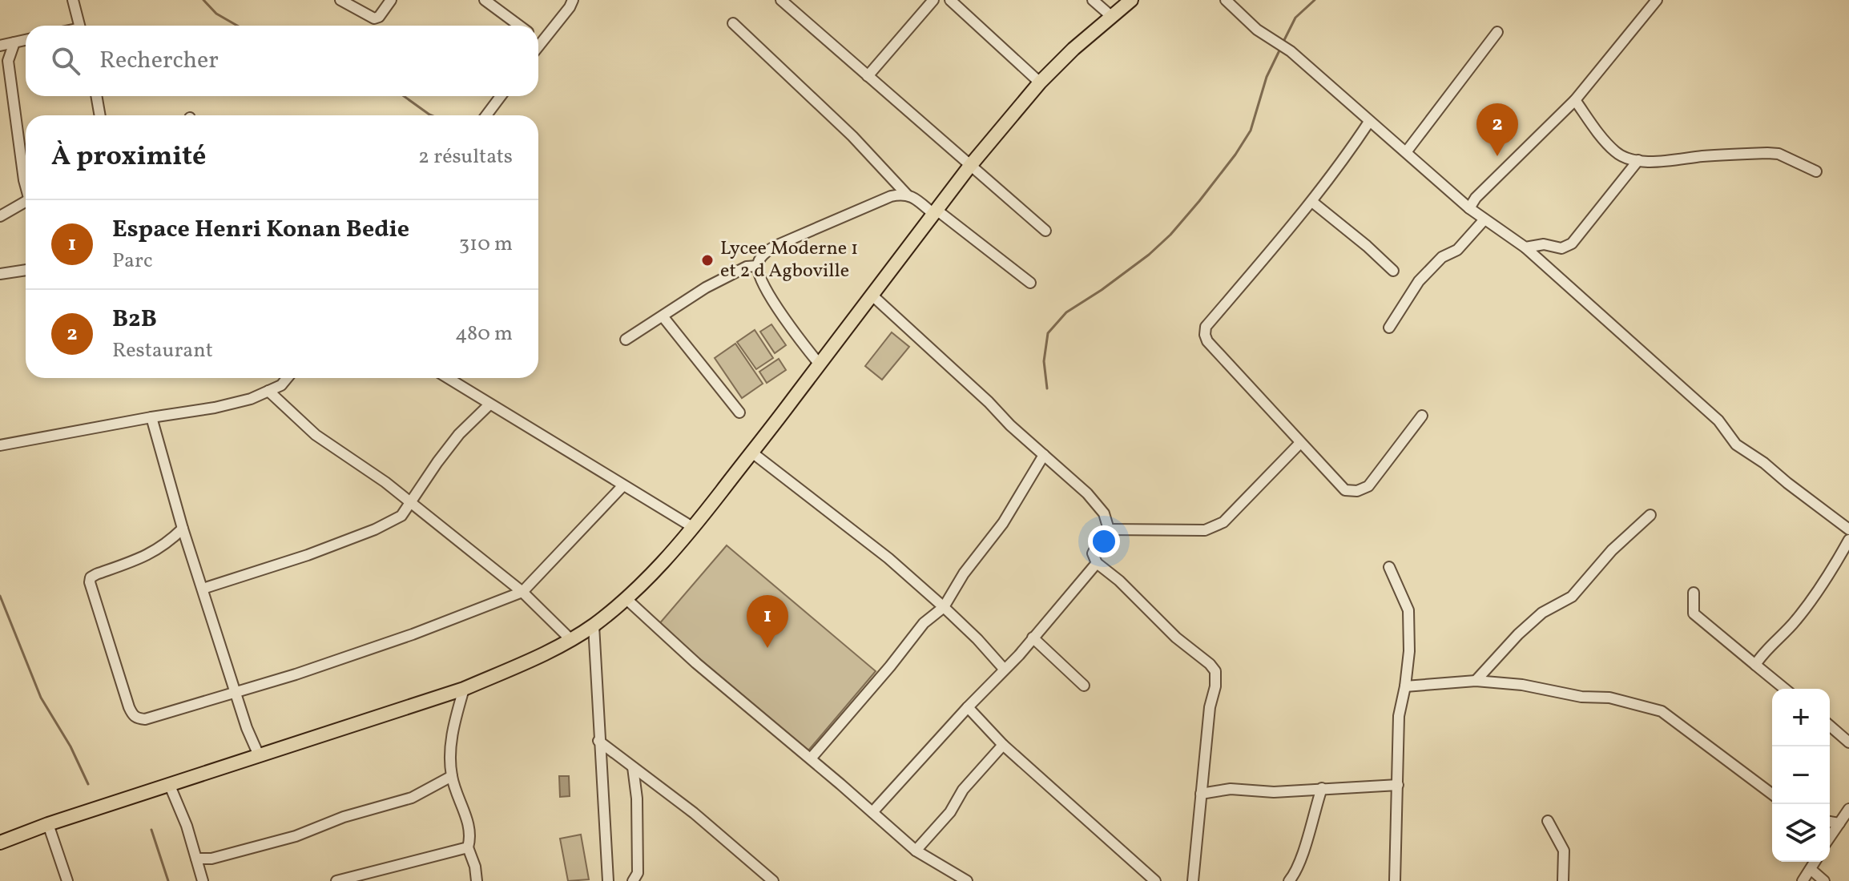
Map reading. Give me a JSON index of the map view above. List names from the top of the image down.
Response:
{
  "places": ["Lycee Moderne 1 et 2 d Agboville"],
  "page": {
    "search": "Rechercher",
    "pins": ["2", "1"],
    "heading": ["À proximité", "2 résultats"],
    "list": [
      {
        "mark": "1",
        "name": "Espace Henri Konan Bedie",
        "note": "Parc",
        "value": "310 m"
      },
      {
        "mark": "2",
        "name": "B2B",
        "note": "Restaurant",
        "value": "480 m"
      }
    ],
    "map_buttons": ["+", "−"]
  }
}
